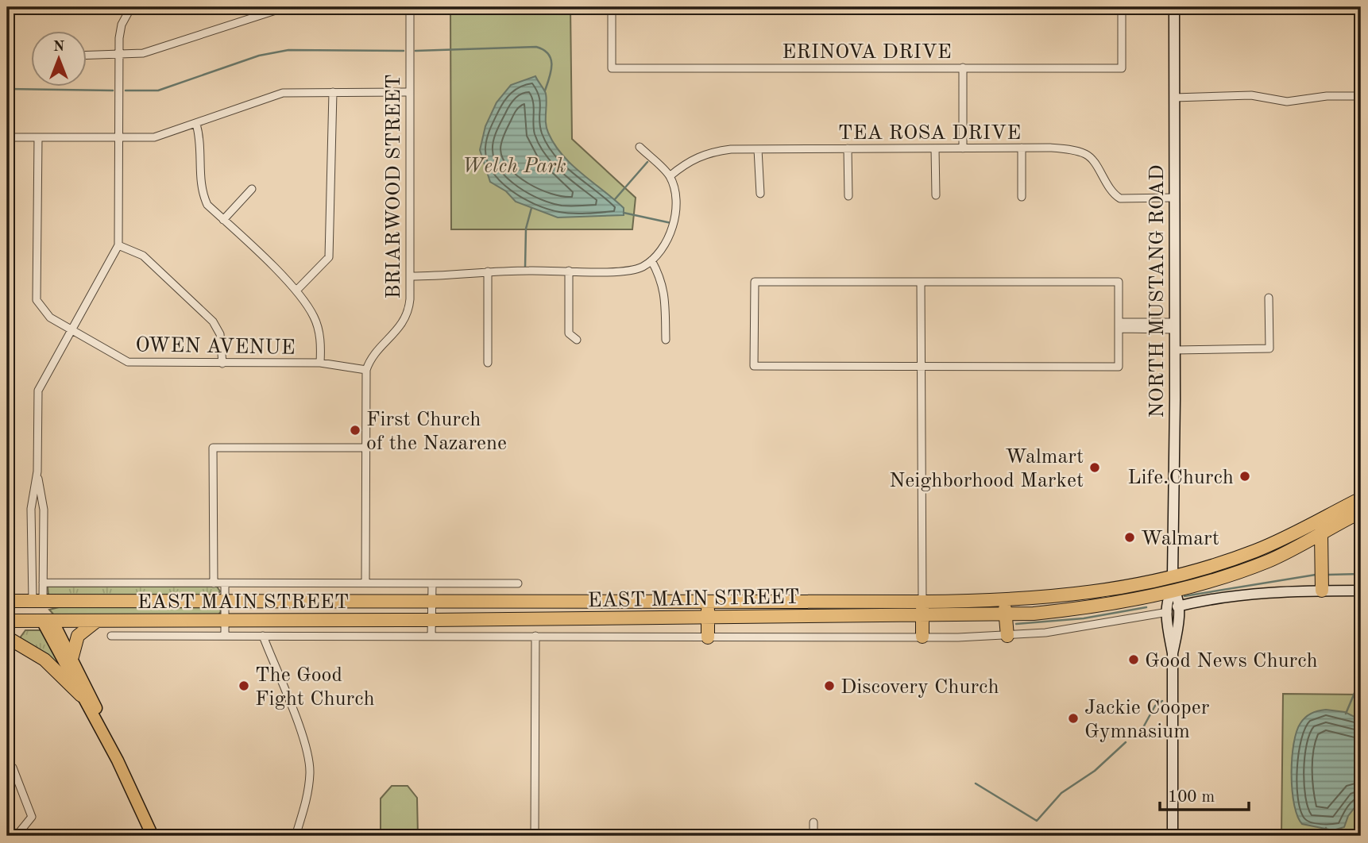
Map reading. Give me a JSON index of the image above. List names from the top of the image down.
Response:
{
  "streets": {
    "highway": ["EAST MAIN STREET"],
    "street": [
      "ERINOVA DRIVE",
      "TEA ROSA DRIVE",
      "BRIARWOOD STREET",
      "NORTH MUSTANG ROAD",
      "OWEN AVENUE"
    ]
  },
  "crossings": [
    ["TEA ROSA DRIVE", "NORTH MUSTANG ROAD"],
    ["BRIARWOOD STREET", "OWEN AVENUE"],
    ["NORTH MUSTANG ROAD", "EAST MAIN STREET"]
  ],
  "parks": ["Welch Park"],
  "places": [
    "First Church of the Nazarene",
    "Walmart Neighborhood Market",
    "Life.Church",
    "Walmart",
    "Good News Church",
    "The Good Fight Church",
    "Discovery Church",
    "Jackie Cooper Gymnasium"
  ],
  "scale_bar": "100 m",
  "north": "top"
}
